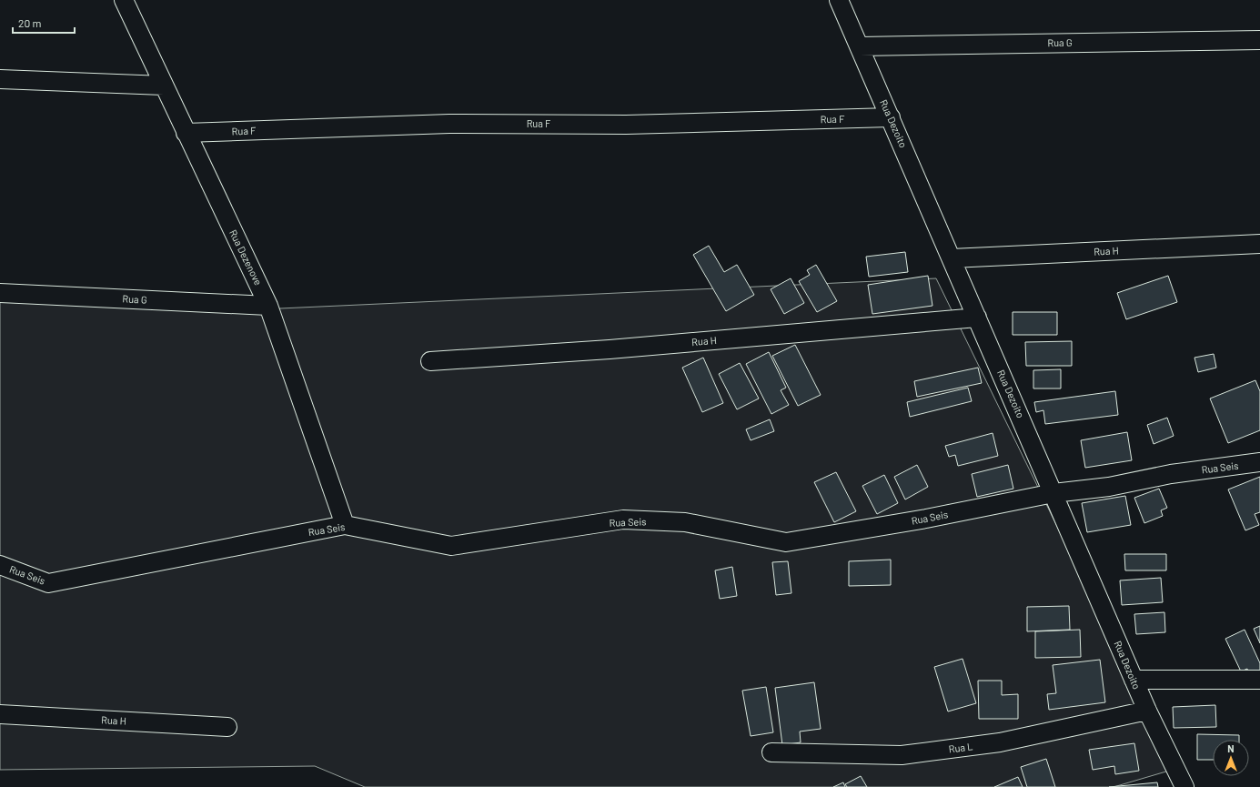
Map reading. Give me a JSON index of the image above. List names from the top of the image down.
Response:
{
  "streets": {
    "street": [
      "Rua G",
      "Rua F",
      "Rua Dezoito",
      "Rua H",
      "Rua Dezenove",
      "Rua Seis",
      "Rua L"
    ]
  },
  "crossings": [
    ["Rua G", "Rua Dezoito"],
    ["Rua G", "Rua Dezenove"],
    ["Rua F", "Rua Dezoito"],
    ["Rua F", "Rua Dezenove"],
    ["Rua Dezoito", "Rua H"],
    ["Rua Dezoito", "Rua Seis"],
    ["Rua Dezoito", "Rua L"],
    ["Rua Dezenove", "Rua Seis"]
  ],
  "scale_bar": "20 m",
  "north": "top"
}
